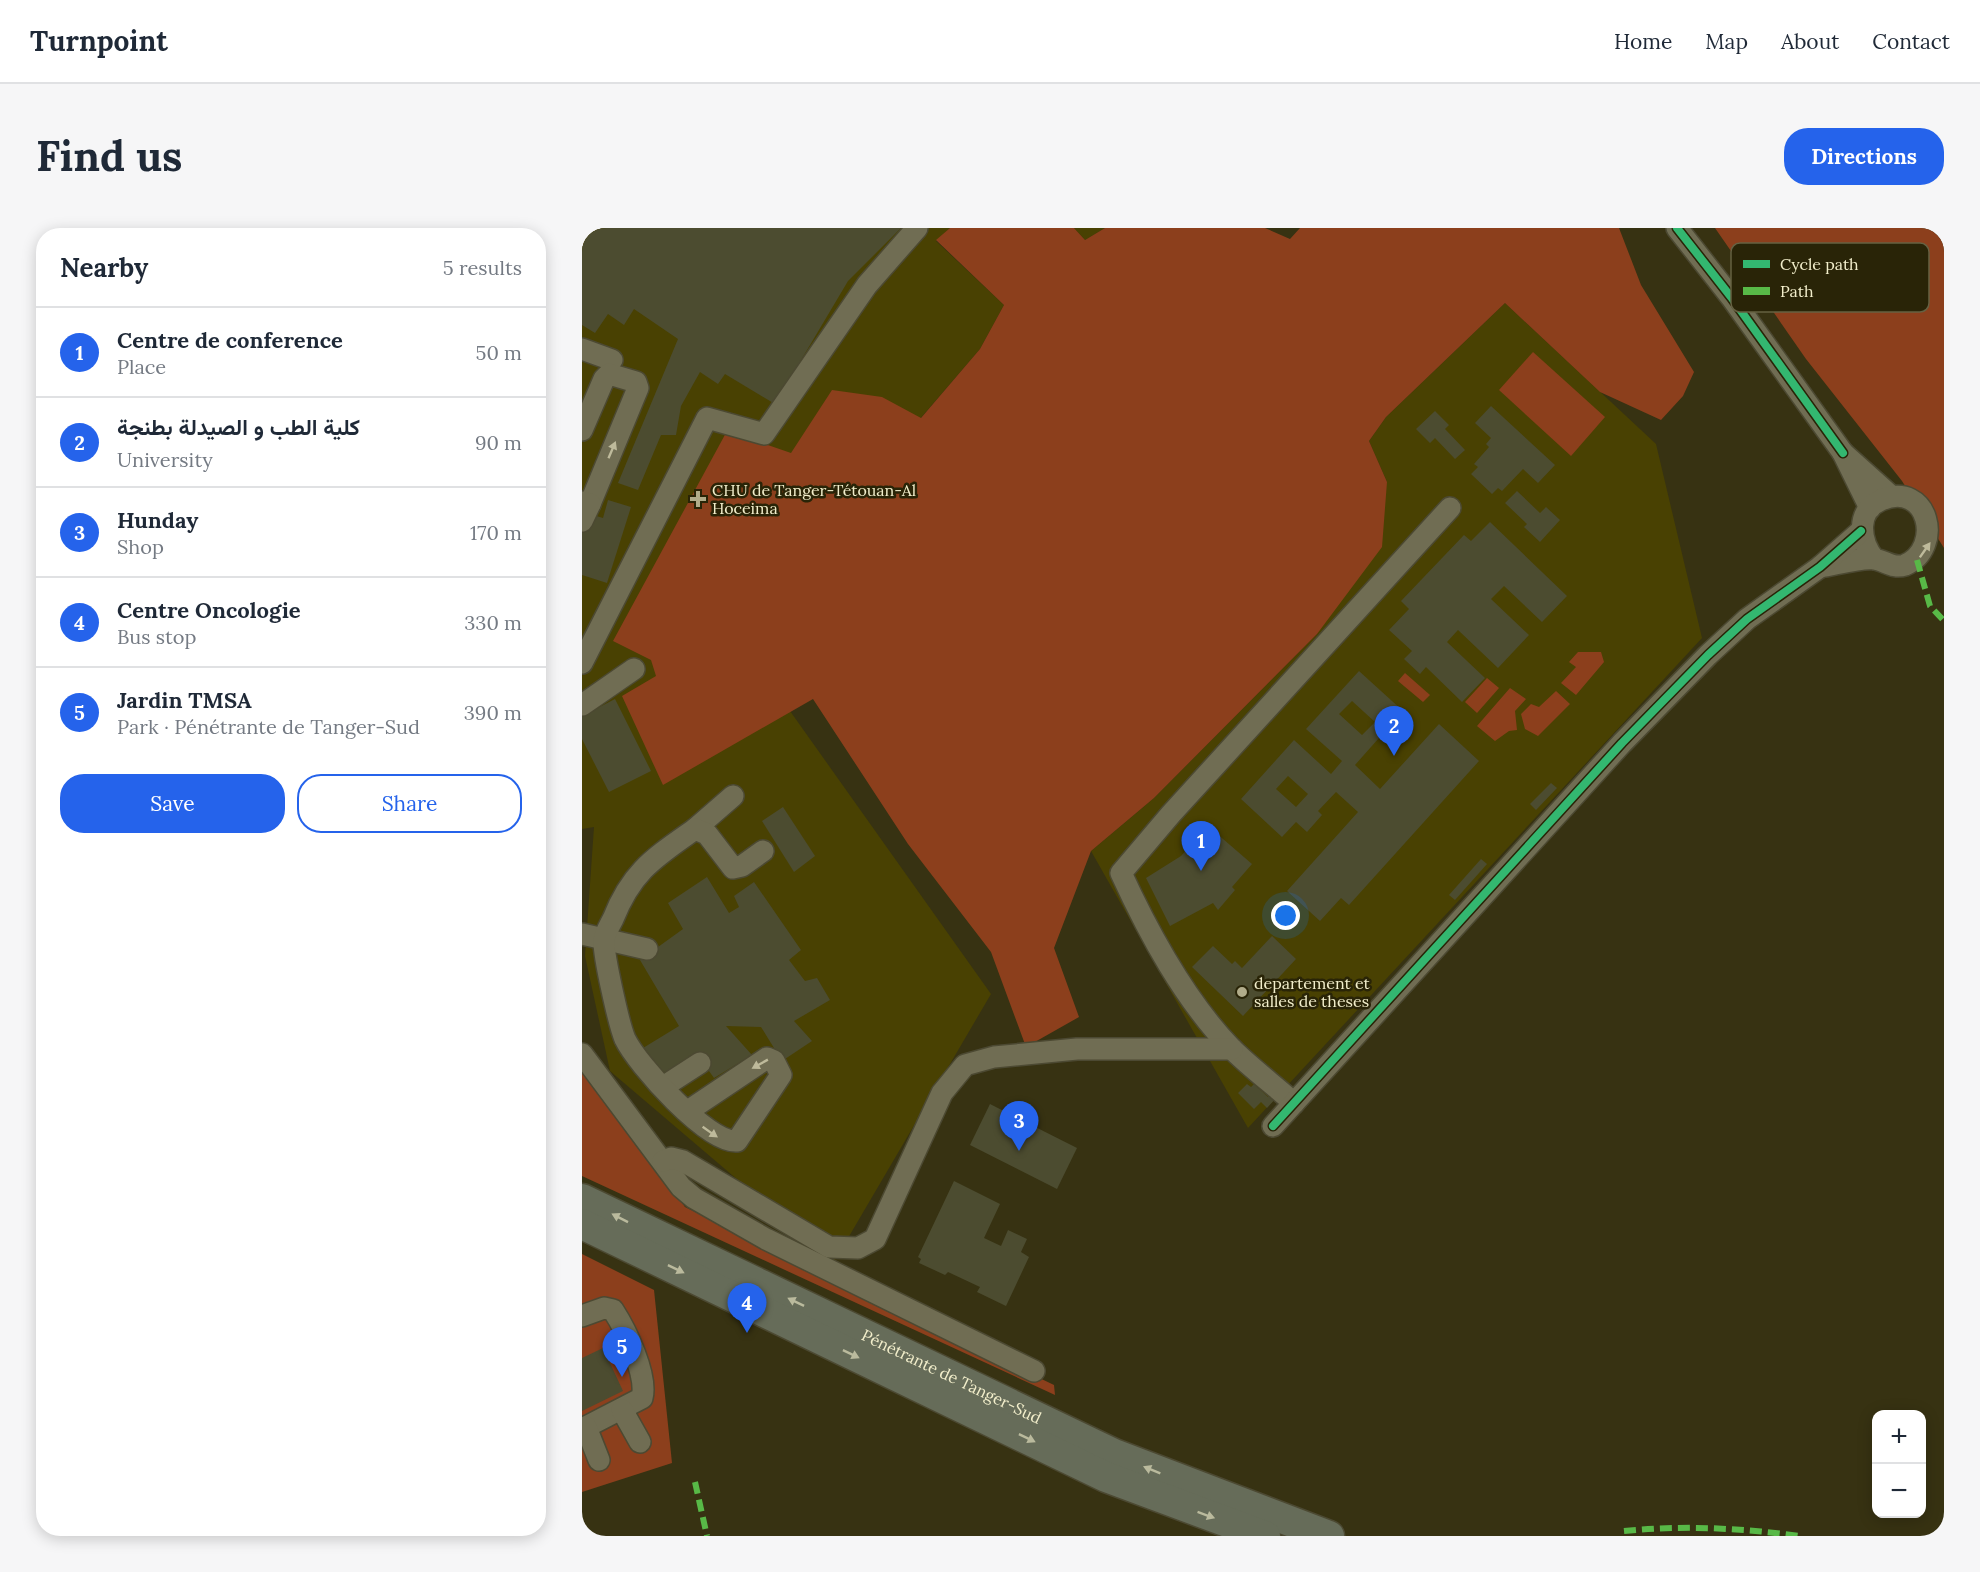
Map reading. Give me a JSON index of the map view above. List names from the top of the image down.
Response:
{
  "streets": {
    "highway": ["Pénétrante de Tanger-Sud"]
  },
  "places": {
    "health": ["CHU de Tanger-Tétouan-Al Hoceima"],
    "other": ["departement et salles de theses"]
  },
  "legend": ["Cycle path", "Path"],
  "page": {
    "header": "Turnpoint",
    "nav": [
      "Home",
      "Map",
      "About",
      "Contact"
    ],
    "buttons": [
      "Directions",
      ["Save", "Share"]
    ],
    "title": "Find us",
    "heading": ["Nearby", "5 results"],
    "list": [
      {
        "mark": "1",
        "name": "Centre de conference",
        "note": "Place",
        "value": "50 m"
      },
      {
        "mark": "2",
        "name": "كلية الطب و الصيدلة بطنجة",
        "note": "University",
        "value": "90 m"
      },
      {
        "mark": "3",
        "name": "Hunday",
        "note": "Shop",
        "value": "170 m"
      },
      {
        "mark": "4",
        "name": "Centre Oncologie",
        "note": "Bus stop",
        "value": "330 m"
      },
      {
        "mark": "5",
        "name": "Jardin TMSA",
        "note": "Park · Pénétrante de Tanger-Sud",
        "value": "390 m"
      }
    ],
    "pins": [
      "2",
      "1",
      "3",
      "4",
      "5"
    ],
    "map_buttons": ["+", "−"]
  }
}
